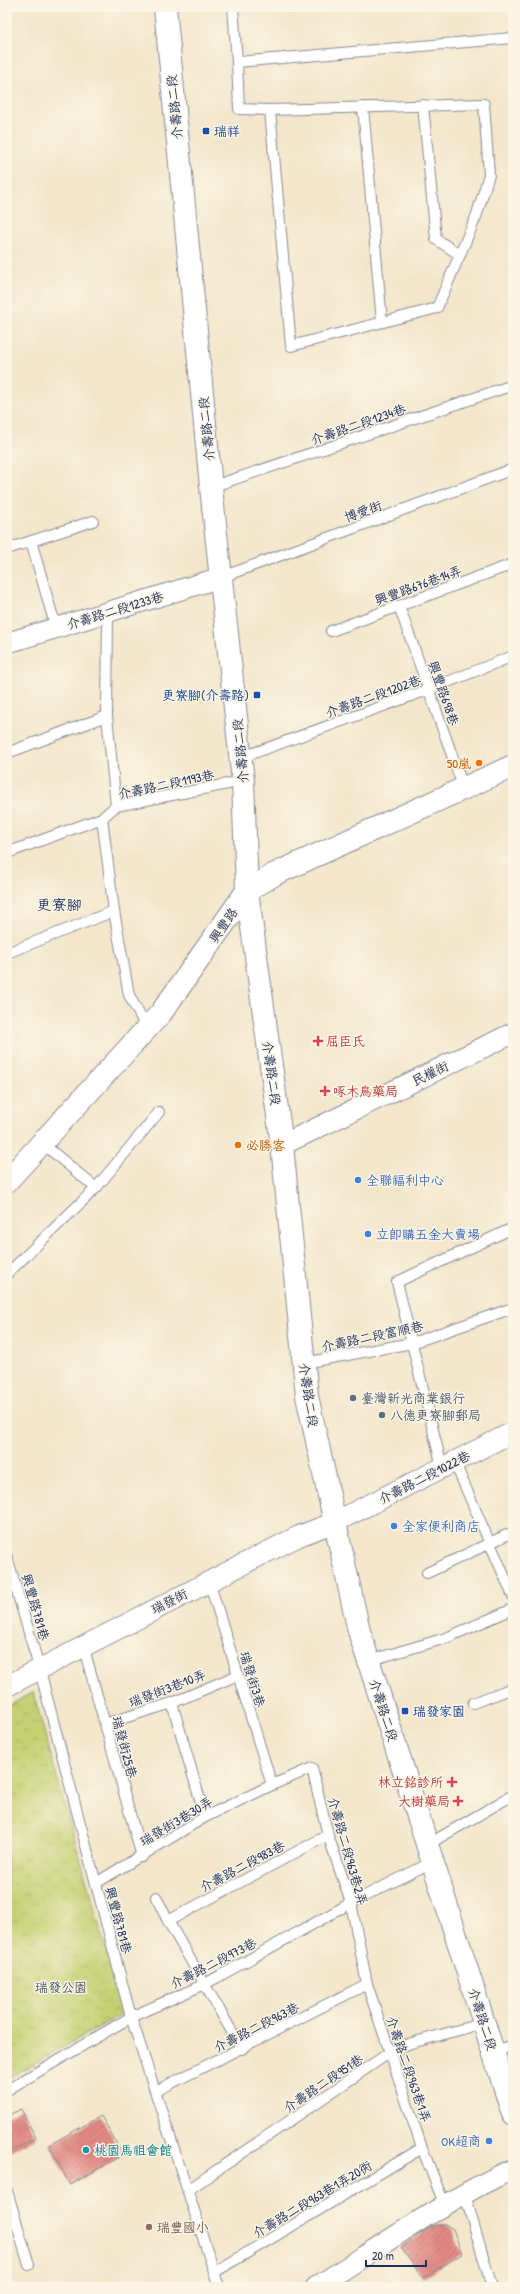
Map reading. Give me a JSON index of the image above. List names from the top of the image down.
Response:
{
  "streets": {
    "main road": ["介壽路二段", "興豐路"],
    "street": [
      "介壽路二段1233巷",
      "民權街",
      "介壽路二段1022巷",
      "瑞發街"
    ],
    "lane": [
      "介壽路二段1234巷",
      "博愛街",
      "興豐路676巷14弄",
      "興豐路698巷",
      "介壽路二段1202巷",
      "介壽路二段1193巷",
      "介壽路二段富順巷",
      "興豐路781巷",
      "瑞發街3巷",
      "瑞發街3巷10弄",
      "瑞發街25巷",
      "瑞發街3巷30弄",
      "介壽路二段963巷2弄",
      "介壽路二段983巷",
      "介壽路二段973巷",
      "介壽路二段963巷",
      "介壽路二段963巷1弄",
      "介壽路二段951巷",
      "介壽路二段963巷1弄20衖"
    ]
  },
  "crossings": [
    ["介壽路二段", "介壽路二段1234巷"],
    ["介壽路二段", "博愛街"],
    ["介壽路二段", "介壽路二段1233巷"],
    ["介壽路二段", "介壽路二段1202巷"],
    ["介壽路二段", "介壽路二段1193巷"],
    ["介壽路二段", "興豐路"],
    ["介壽路二段", "民權街"],
    ["介壽路二段", "介壽路二段富順巷"],
    ["介壽路二段", "介壽路二段1022巷"],
    ["介壽路二段", "瑞發街"],
    ["介壽路二段", "介壽路二段973巷"],
    ["介壽路二段", "介壽路二段951巷"],
    ["博愛街", "介壽路二段1233巷"],
    ["興豐路676巷14弄", "興豐路698巷"],
    ["興豐路698巷", "介壽路二段1202巷"],
    ["興豐路698巷", "興豐路"],
    ["介壽路二段1022巷", "瑞發街"],
    ["瑞發街", "興豐路781巷"],
    ["瑞發街", "瑞發街3巷"],
    ["瑞發街", "瑞發街25巷"],
    ["興豐路781巷", "瑞發街3巷30弄"],
    ["興豐路781巷", "介壽路二段973巷"],
    ["興豐路781巷", "介壽路二段963巷"],
    ["興豐路781巷", "介壽路二段951巷"],
    ["興豐路781巷", "介壽路二段963巷1弄20衖"],
    ["瑞發街3巷", "瑞發街3巷10弄"],
    ["瑞發街3巷", "瑞發街3巷30弄"],
    ["瑞發街3巷", "介壽路二段963巷2弄"],
    ["瑞發街3巷10弄", "瑞發街25巷"],
    ["瑞發街25巷", "瑞發街3巷30弄"],
    ["瑞發街3巷30弄", "介壽路二段963巷2弄"],
    ["介壽路二段963巷2弄", "介壽路二段983巷"],
    ["介壽路二段963巷2弄", "介壽路二段973巷"],
    ["介壽路二段963巷2弄", "介壽路二段963巷"],
    ["介壽路二段963巷2弄", "介壽路二段963巷1弄"],
    ["介壽路二段963巷", "介壽路二段963巷1弄"],
    ["介壽路二段963巷1弄", "介壽路二段951巷"],
    ["介壽路二段963巷1弄", "介壽路二段963巷1弄20衖"]
  ],
  "districts": ["更寮腳"],
  "parks": ["瑞發公園"],
  "places": {
    "transit": ["瑞祥", "更寮腳(介壽路)", "瑞發家園"],
    "other": [
      "50嵐",
      "必勝客",
      "全聯福利中心",
      "立即購五金大賣場",
      "臺灣新光商業銀行",
      "八德更寮腳郵局",
      "全家便利商店",
      "OK超商",
      "桃園馬祖會館",
      "瑞豐國小"
    ],
    "health": [
      "屈臣氏",
      "啄木鳥藥局",
      "林立銘診所",
      "大樹藥局"
    ]
  },
  "scale_bar": "20 m"
}
